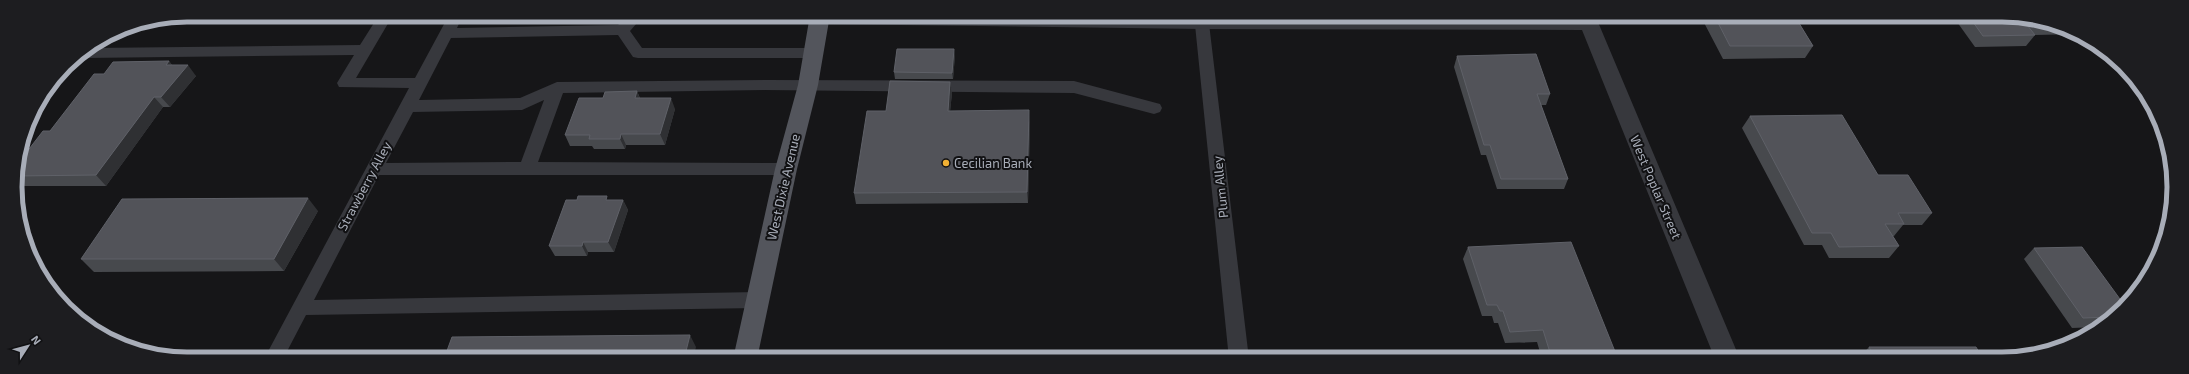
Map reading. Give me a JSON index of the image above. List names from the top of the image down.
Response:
{
  "streets": {
    "main road": ["West Dixie Avenue"],
    "street": ["West Poplar Street"],
    "lane": ["Strawberry Alley", "Plum Alley"]
  },
  "places": ["Cecilian Bank"],
  "north": "top right"
}
